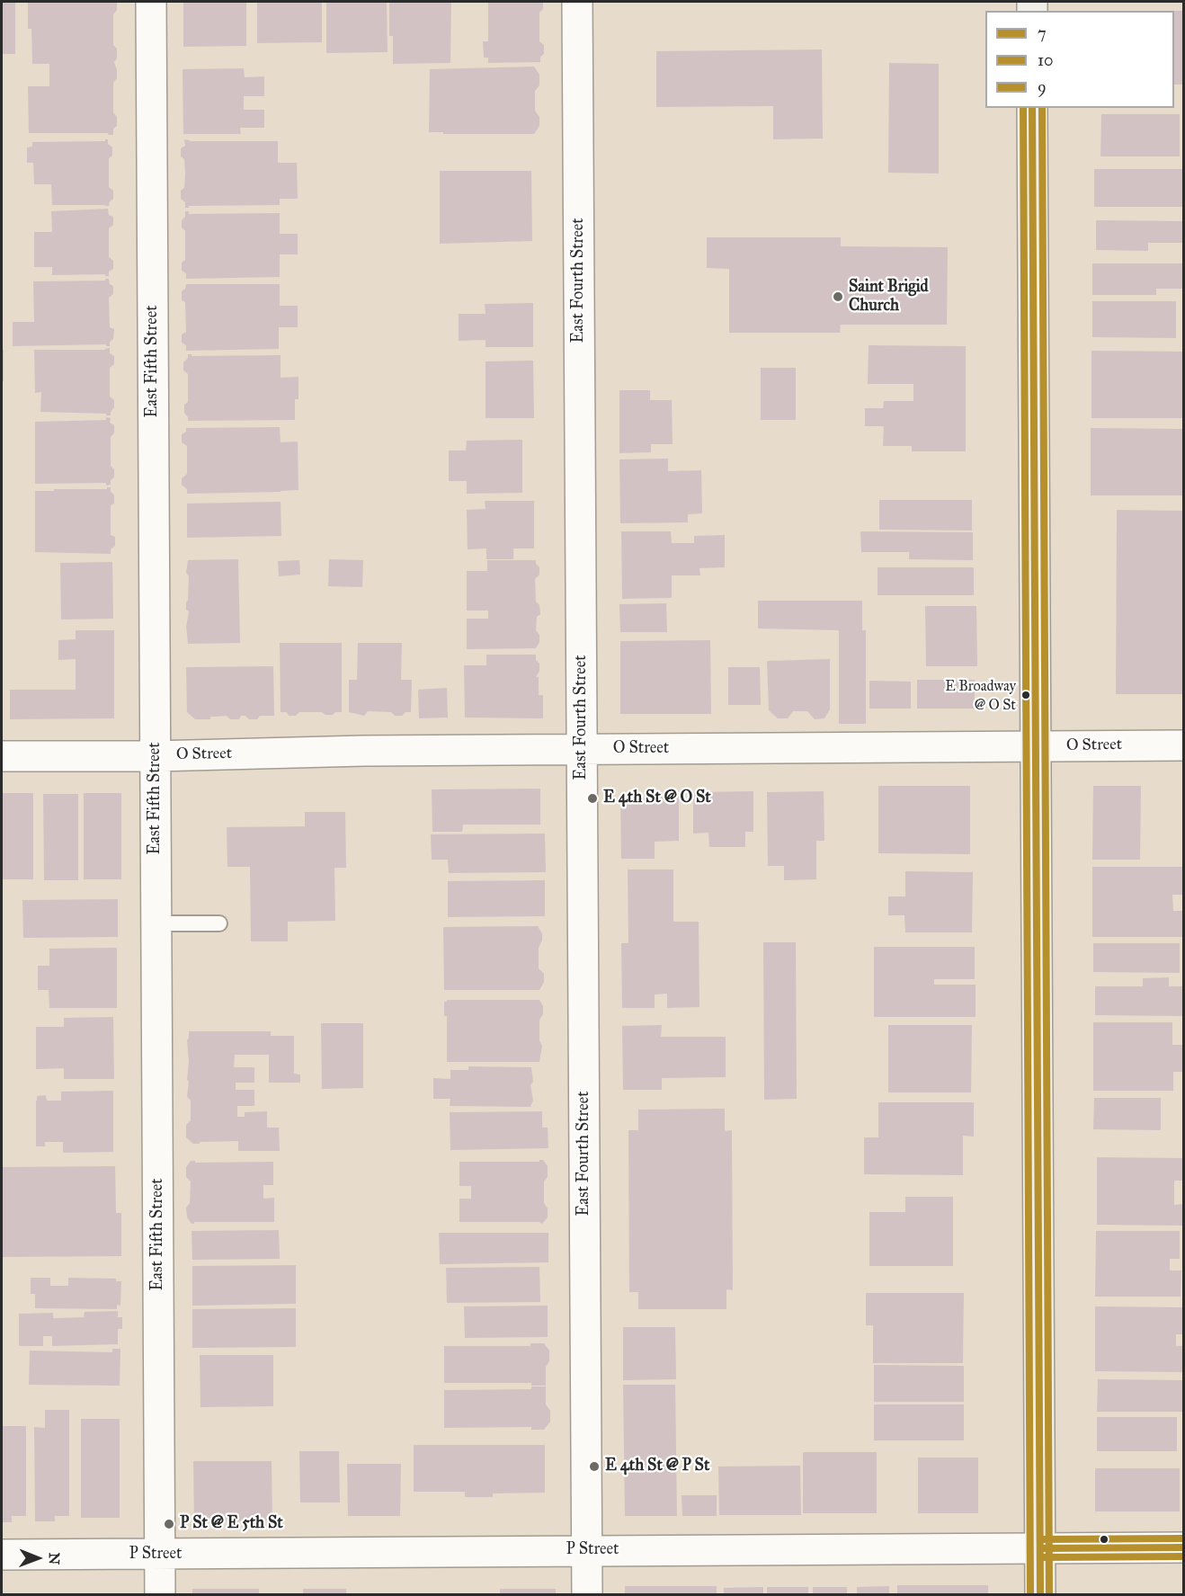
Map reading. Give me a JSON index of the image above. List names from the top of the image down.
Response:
{
  "streets": {
    "street": [
      "East Fourth Street",
      "East Fifth Street",
      "O Street",
      "P Street"
    ]
  },
  "crossings": [
    ["East Fourth Street", "O Street"],
    ["East Fourth Street", "P Street"],
    ["East Fifth Street", "O Street"],
    ["East Fifth Street", "P Street"]
  ],
  "places": [
    "Saint Brigid Church",
    "E Broadway @ O St",
    "E 4th St @ O St",
    "E 4th St @ P St",
    "P St @ E 5th St"
  ],
  "lines": ["transit line 7", "transit line 10", "transit line 9"],
  "legend": ["7", "10", "9"],
  "north": "right"
}
